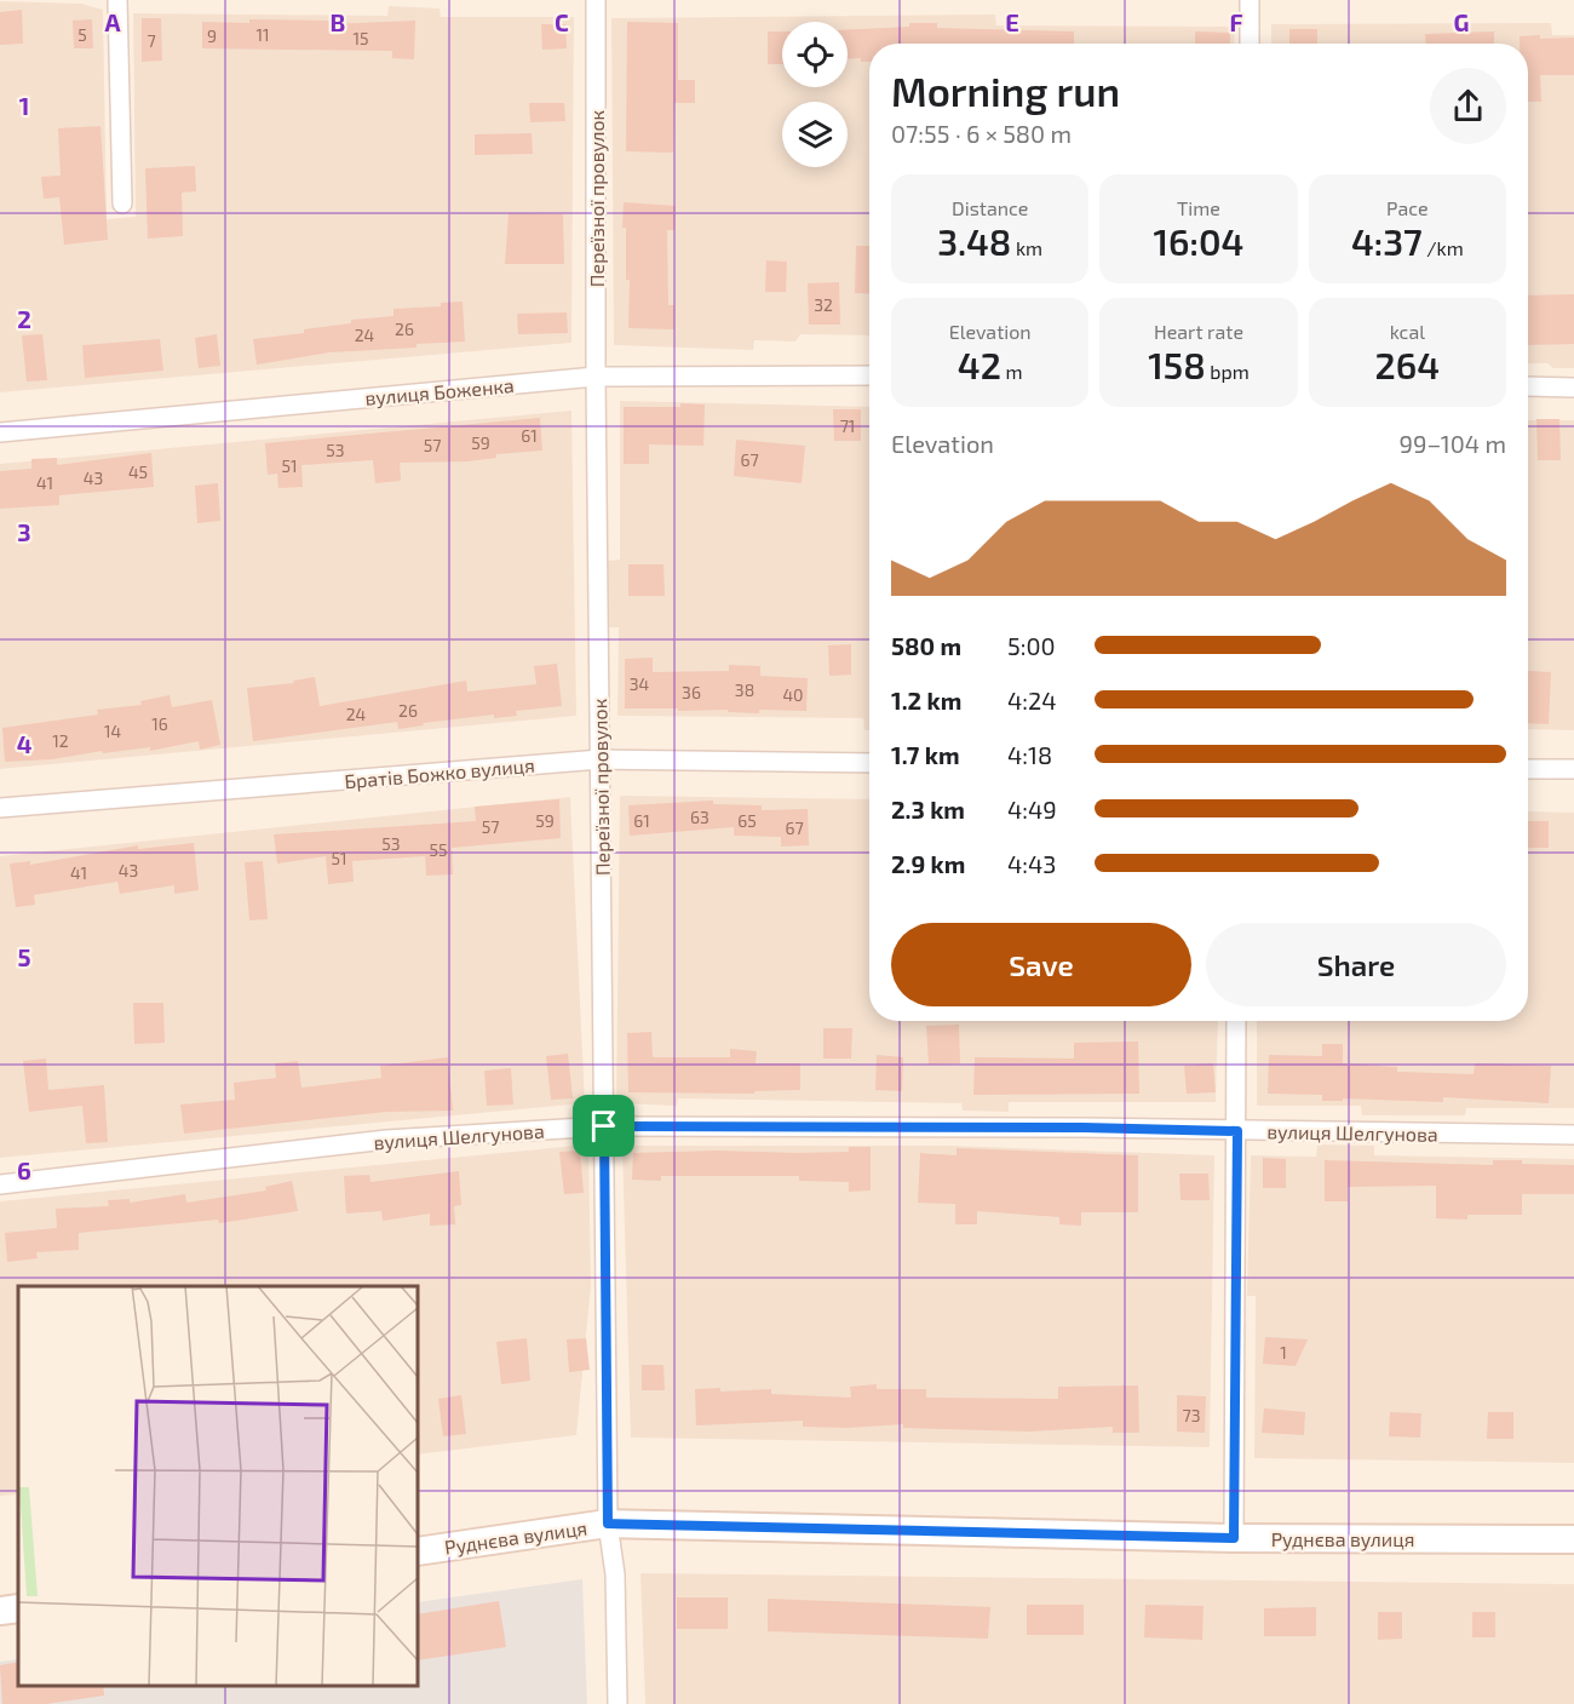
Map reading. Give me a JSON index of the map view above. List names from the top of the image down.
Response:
{
  "streets": {
    "street": [
      "Переїзної провулок",
      "вулиця Боженка",
      "Братів Божко вулиця",
      "вулиця Шелгунова",
      "Руднєва вулиця"
    ]
  },
  "crossings": [
    ["Переїзної провулок", "вулиця Боженка"],
    ["Переїзної провулок", "Братів Божко вулиця"],
    ["Переїзної провулок", "вулиця Шелгунова"],
    ["Переїзної провулок", "Руднєва вулиця"]
  ],
  "house_numbers": [
    "5",
    "11",
    "9",
    "15",
    "7",
    "32",
    "26",
    "24",
    "71",
    "61",
    "59",
    "57",
    "53",
    "67",
    "51",
    "45",
    "43",
    "41",
    "34",
    "38",
    "36",
    "40",
    "26",
    "24",
    "16",
    "14",
    "12",
    "63",
    "59",
    "61",
    "65",
    "57",
    "67",
    "53",
    "55",
    "51",
    "43",
    "41",
    "1",
    "73"
  ],
  "page": {
    "heading": ["Morning run", "07:55 · 6 × 580 m"],
    "stats": [
      ["Distance", "3.48 km"],
      ["Time", "16:04"],
      ["Pace", "4:37 /km"],
      ["Elevation", "42 m"],
      ["Heart rate", "158 bpm"],
      ["kcal", "264"]
    ],
    "chart": ["Elevation", "99–104 m"],
    "list": [
      {
        "name": "580 m",
        "note": "5:00"
      },
      {
        "name": "1.2 km",
        "note": "4:24"
      },
      {
        "name": "1.7 km",
        "note": "4:18"
      },
      {
        "name": "2.3 km",
        "note": "4:49"
      },
      {
        "name": "2.9 km",
        "note": "4:43"
      }
    ],
    "buttons": ["Save", "Share"]
  },
  "grid": {
    "columns": [
      "A",
      "B",
      "C",
      "E",
      "F",
      "G"
    ],
    "rows": [
      "1",
      "2",
      "3",
      "4",
      "5",
      "6"
    ]
  }
}
